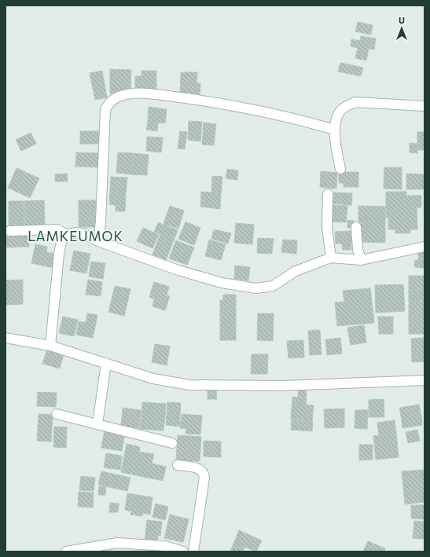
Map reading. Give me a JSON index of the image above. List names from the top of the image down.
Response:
{
  "districts": ["LAMKEUMOK"],
  "north": "top"
}
